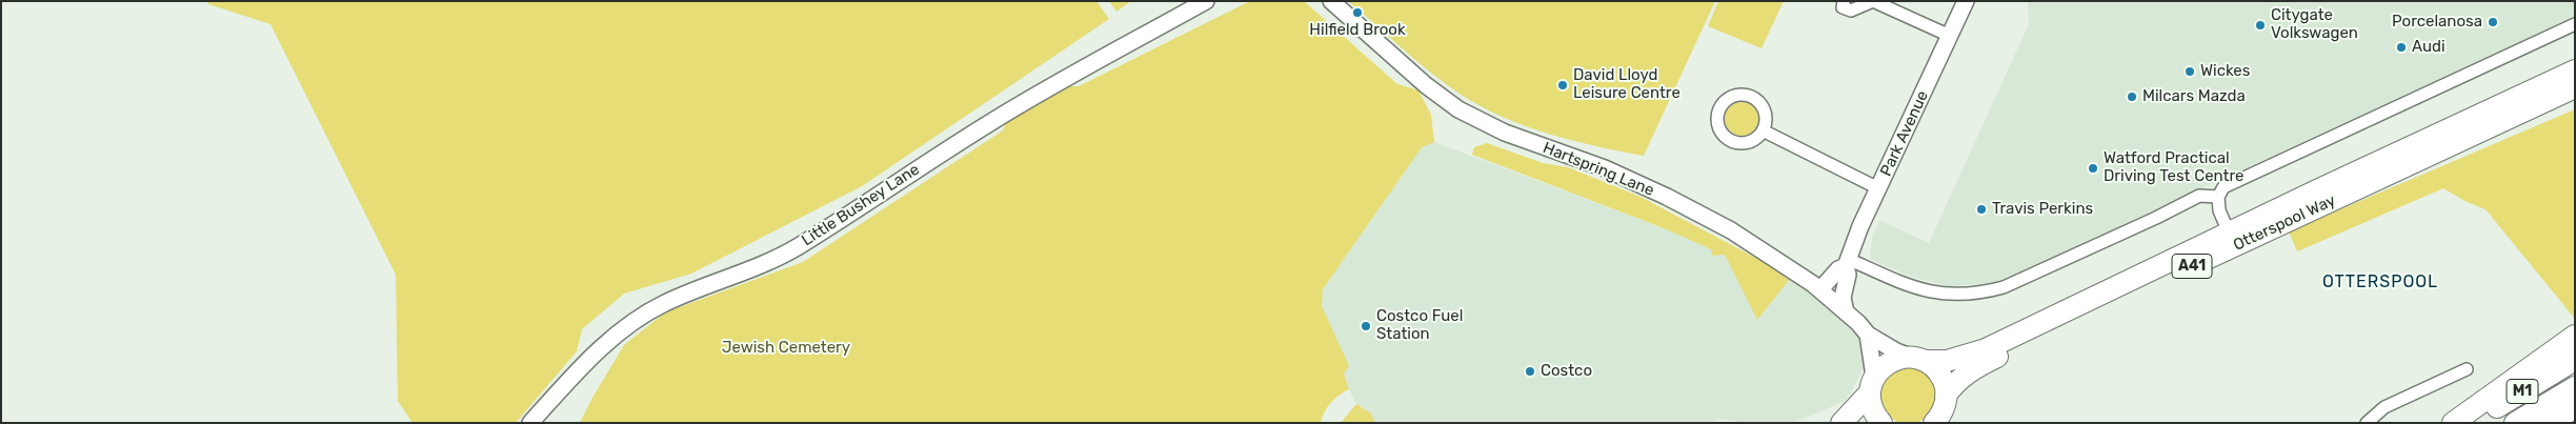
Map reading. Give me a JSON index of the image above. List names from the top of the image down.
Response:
{
  "streets": {
    "highway": ["Otterspool Way", "A41", "M1"],
    "street": ["Park Avenue", "Hartspring Lane", "Little Bushey Lane"]
  },
  "crossings": [
    ["Park Avenue", "Hartspring Lane"],
    ["Hartspring Lane", "Otterspool Way"]
  ],
  "districts": ["OTTERSPOOL"],
  "parks": ["Jewish Cemetery"],
  "places": [
    "Hilfield Brook",
    "Porcelanosa",
    "Citygate Volkswagen",
    "Audi",
    "Wickes",
    "David Lloyd Leisure Centre",
    "Milcars Mazda",
    "Watford Practical Driving Test Centre",
    "Travis Perkins",
    "Costco Fuel Station",
    "Costco"
  ]
}
